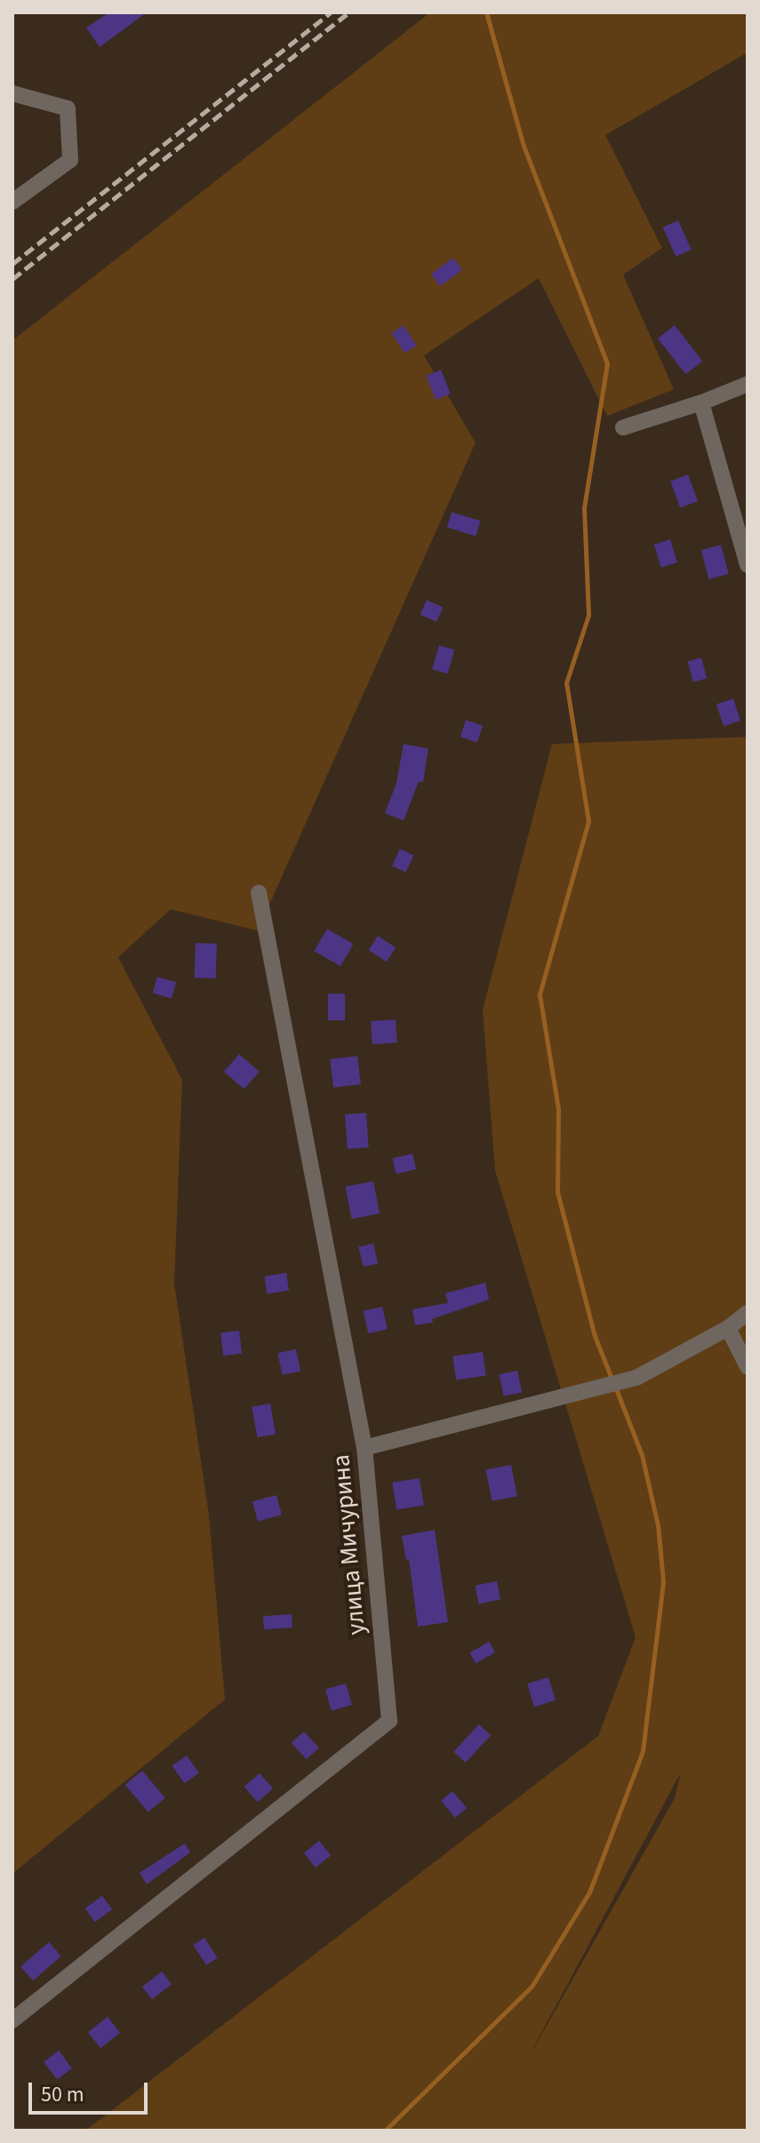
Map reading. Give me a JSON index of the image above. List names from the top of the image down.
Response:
{
  "streets": {
    "street": ["улица Мичурина"]
  },
  "scale_bar": "50 m"
}
